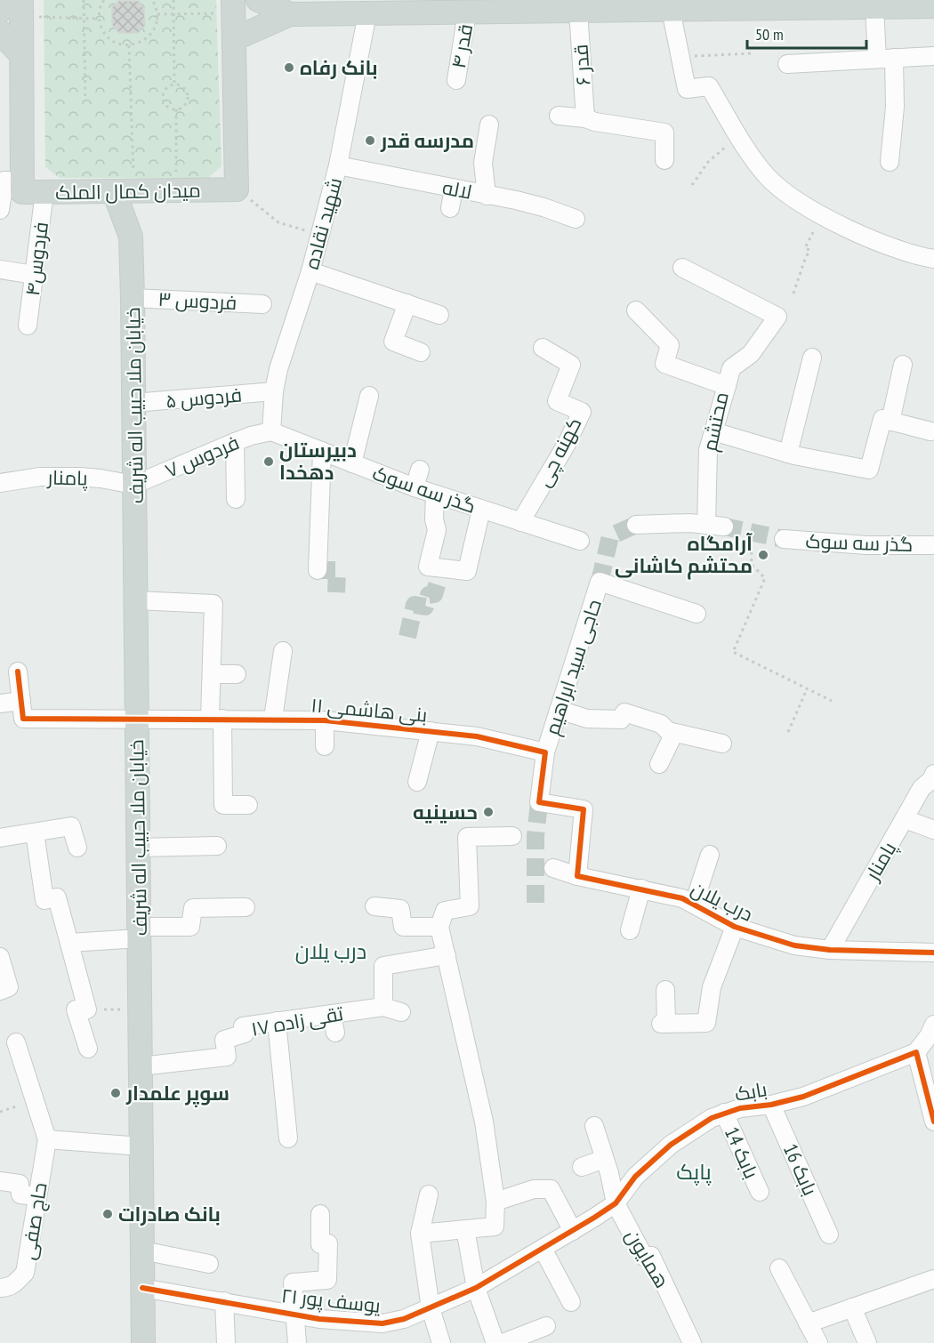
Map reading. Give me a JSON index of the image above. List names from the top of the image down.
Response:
{
  "streets": {
    "main road": ["میدان کمال الملک", "خیابان ملا حبیب اله شریف"],
    "street": [
      "قدر ۴",
      "قدر ۶",
      "لاله",
      "شهید نقاده",
      "فردوس۴",
      "فردوس ۳",
      "فردوس ۵",
      "محتشم",
      "کهنه چی",
      "فردوس ۷",
      "پامنار",
      "گذر سه سوک",
      "حاجی سید ابراهیم",
      "بنی هاشمی ۱۱",
      "درب یلان",
      "تقی زاده ۱۷",
      "بابک",
      "بابک 14",
      "بابک 16",
      "حاج صفی",
      "همایون",
      "یوسف پور ۲۱"
    ]
  },
  "crossings": [
    ["لاله", "شهید نقاده"],
    ["میدان کمال الملک", "فردوس۴"],
    ["میدان کمال الملک", "خیابان ملا حبیب اله شریف"],
    ["شهید نقاده", "فردوس ۵"],
    ["شهید نقاده", "فردوس ۷"],
    ["شهید نقاده", "گذر سه سوک"],
    ["فردوس ۳", "خیابان ملا حبیب اله شریف"],
    ["فردوس ۵", "خیابان ملا حبیب اله شریف"],
    ["خیابان ملا حبیب اله شریف", "فردوس ۷"],
    ["خیابان ملا حبیب اله شریف", "پامنار"],
    ["خیابان ملا حبیب اله شریف", "بنی هاشمی ۱۱"],
    ["خیابان ملا حبیب اله شریف", "تقی زاده ۱۷"],
    ["خیابان ملا حبیب اله شریف", "یوسف پور ۲۱"],
    ["کهنه چی", "گذر سه سوک"],
    ["فردوس ۷", "پامنار"],
    ["فردوس ۷", "گذر سه سوک"],
    ["پامنار", "درب یلان"],
    ["حاجی سید ابراهیم", "بنی هاشمی ۱۱"],
    ["بابک", "بابک 14"],
    ["بابک", "بابک 16"],
    ["بابک", "همایون"],
    ["بابک", "یوسف پور ۲۱"],
    ["همایون", "یوسف پور ۲۱"]
  ],
  "districts": ["درب یلان", "پاپک"],
  "places": [
    "بانک رفاه",
    "مدرسه قدر",
    "دبیرستان دهخدا",
    "آرامگاه محتشم کاشانی",
    "حسینیه",
    "سوپر علمدار",
    "بانک صادرات"
  ],
  "scale_bar": "50 m"
}
